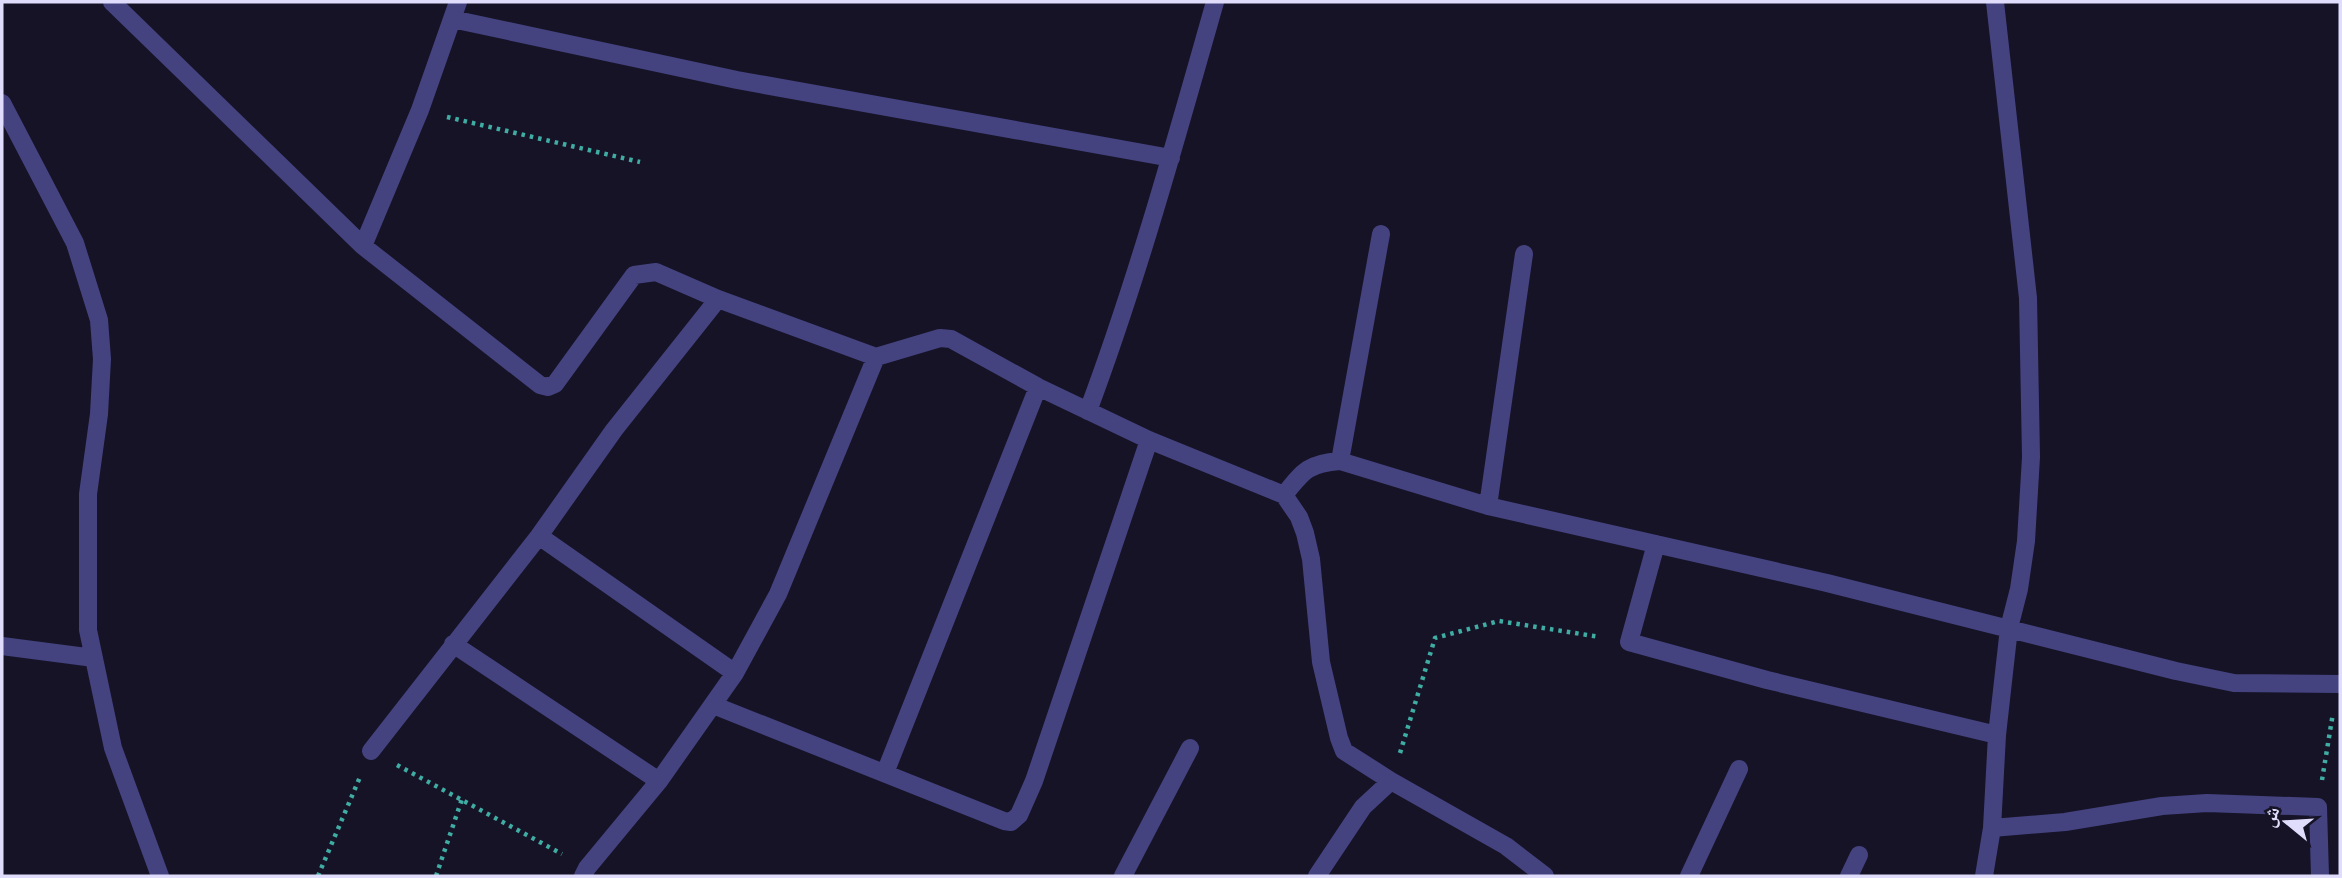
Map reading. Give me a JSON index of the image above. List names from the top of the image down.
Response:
{
  "north": "left"
}
